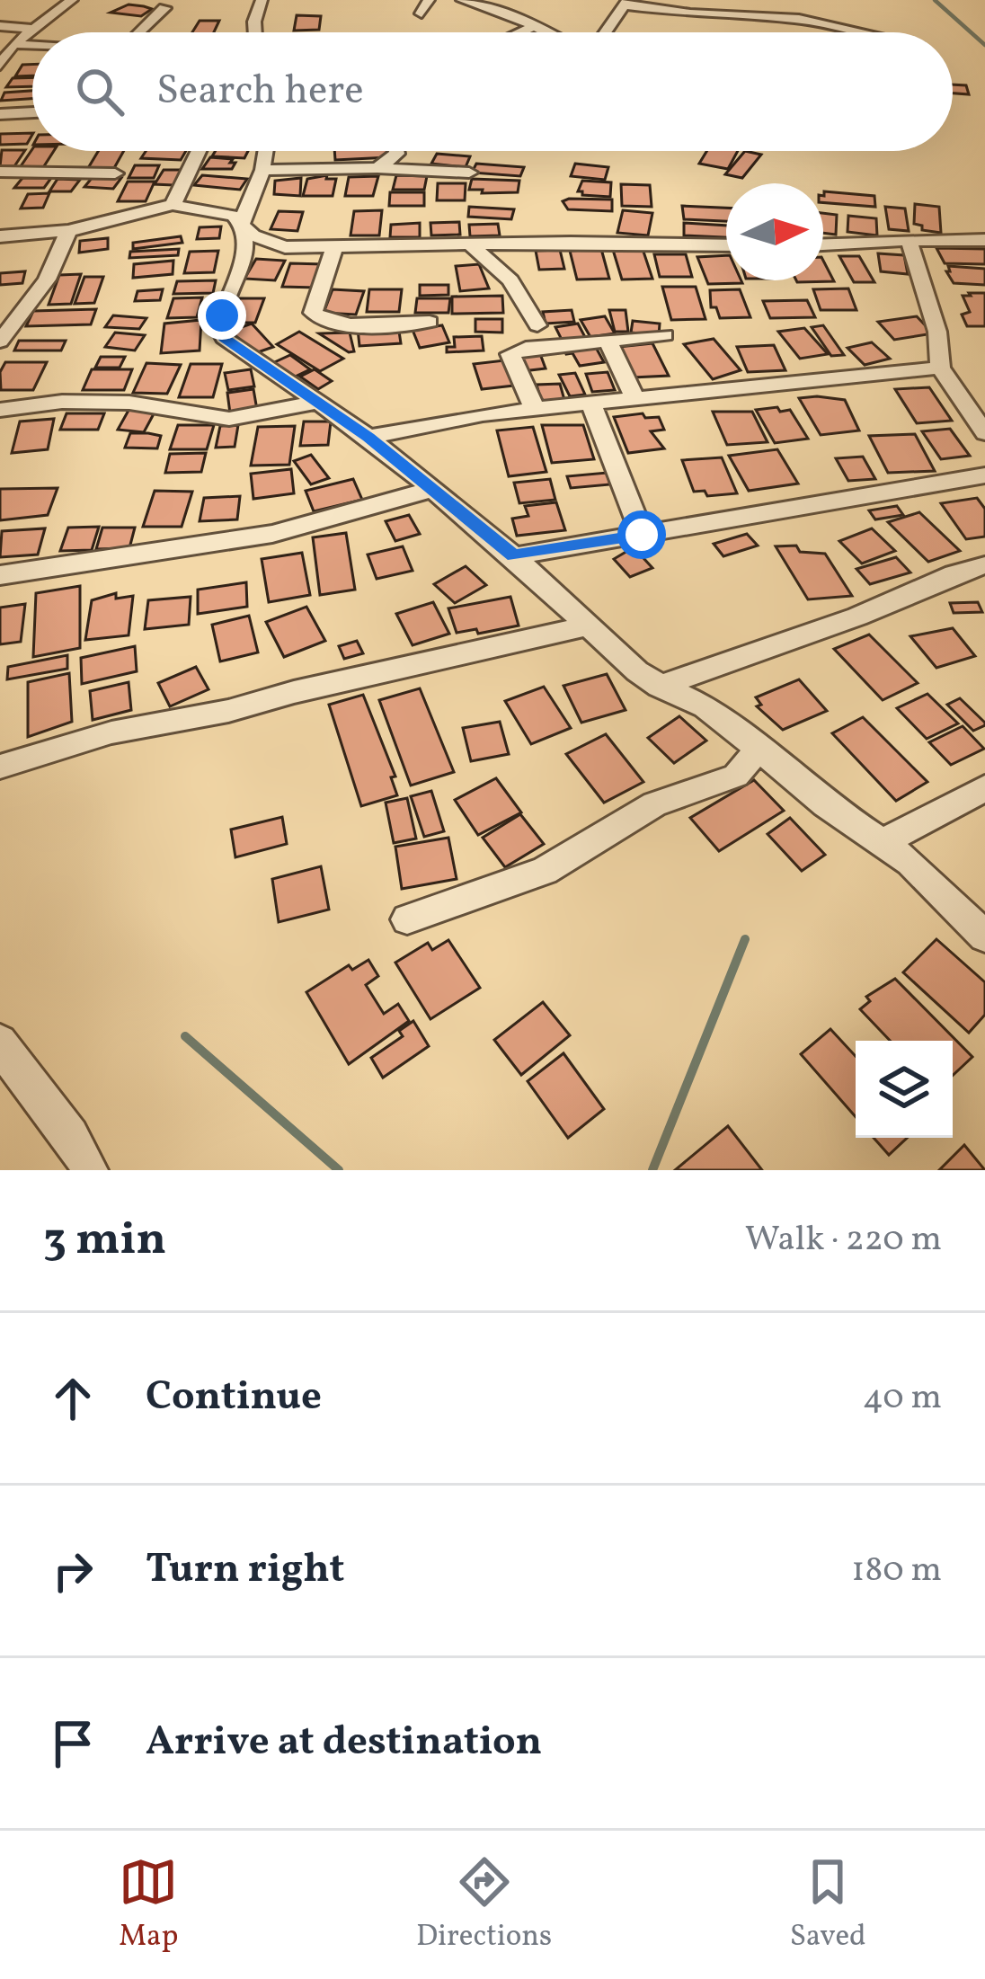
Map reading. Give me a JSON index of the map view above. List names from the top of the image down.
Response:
{
  "north": "right",
  "page": {
    "search": "Search here",
    "heading": ["3 min", "Walk · 220 m"],
    "list": [
      ["Continue", "40 m"],
      ["Turn right", "180 m"],
      "Arrive at destination"
    ],
    "nav": ["Map", "Directions", "Saved"]
  }
}
